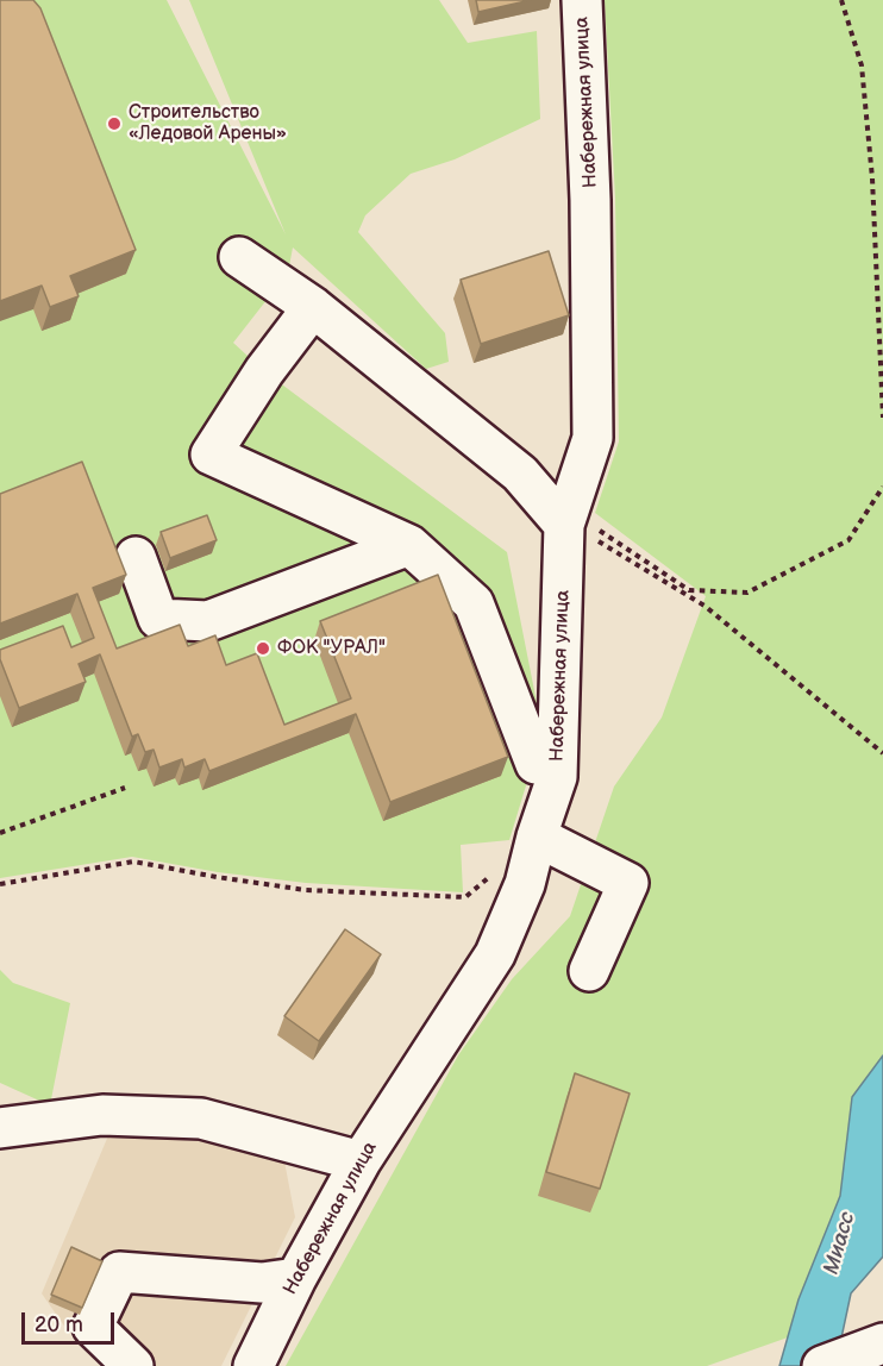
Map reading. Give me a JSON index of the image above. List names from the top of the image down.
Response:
{
  "streets": {
    "street": ["Набережная улица"]
  },
  "water": ["Миасс"],
  "places": ["Строительство «Ледовой Арены»", "ФОК \"УРАЛ\""],
  "scale_bar": "20 m"
}
